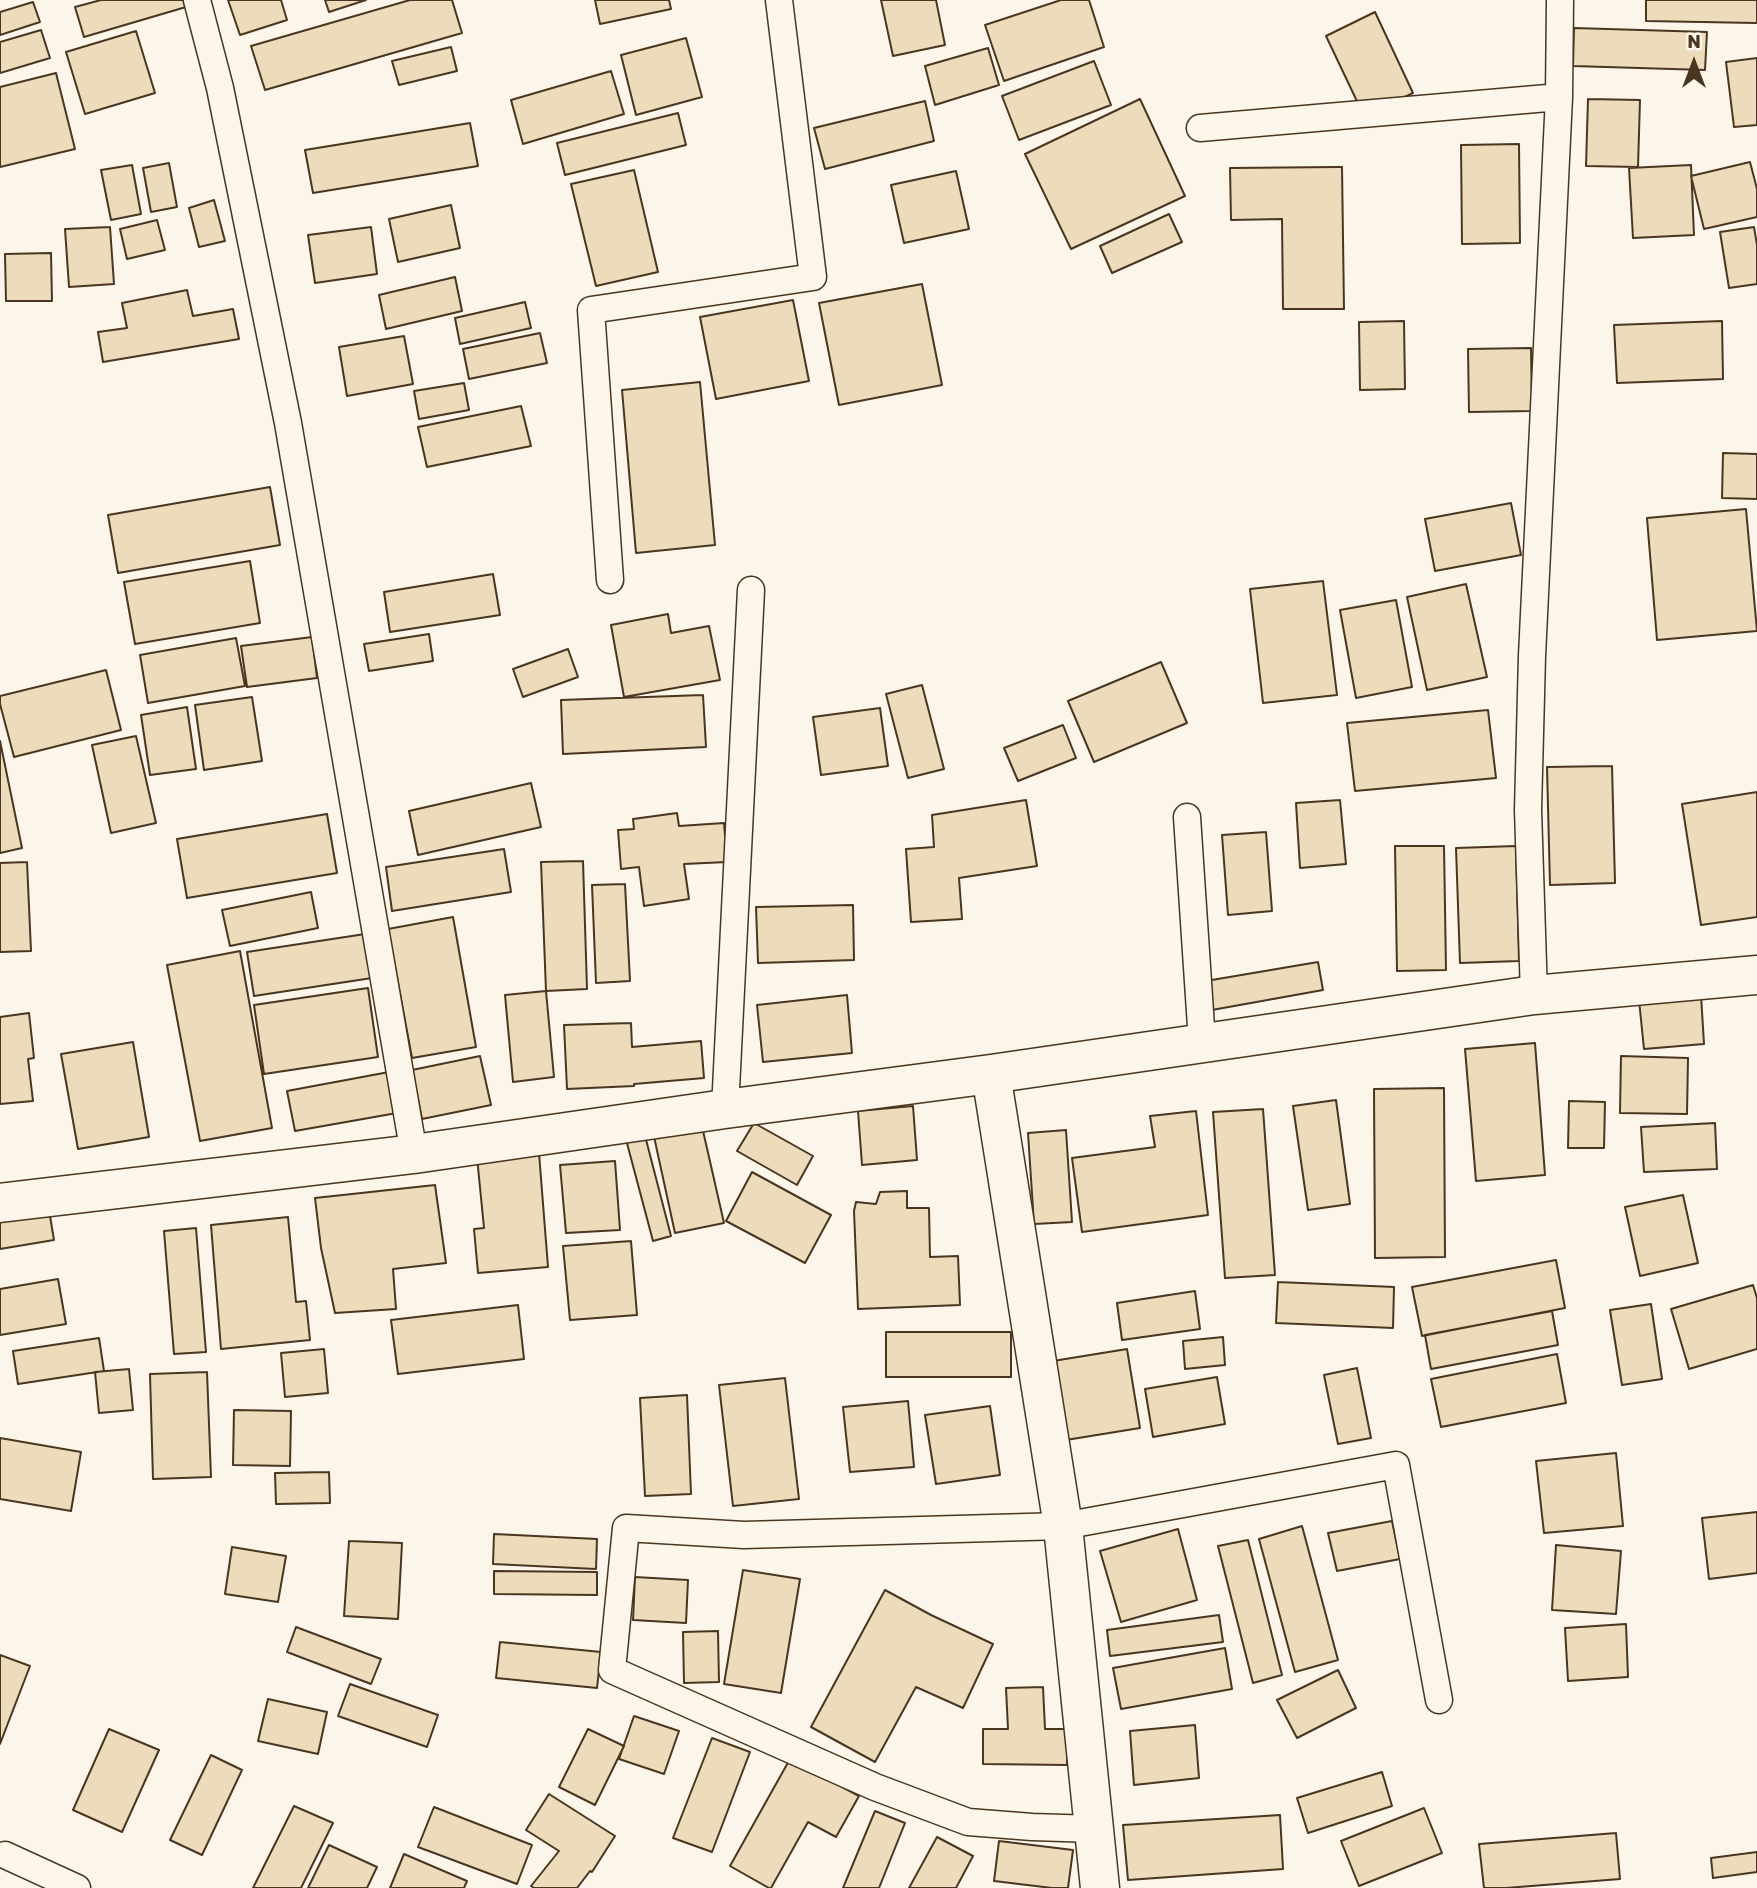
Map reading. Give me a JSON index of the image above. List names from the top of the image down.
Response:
{
  "north": "top"
}
